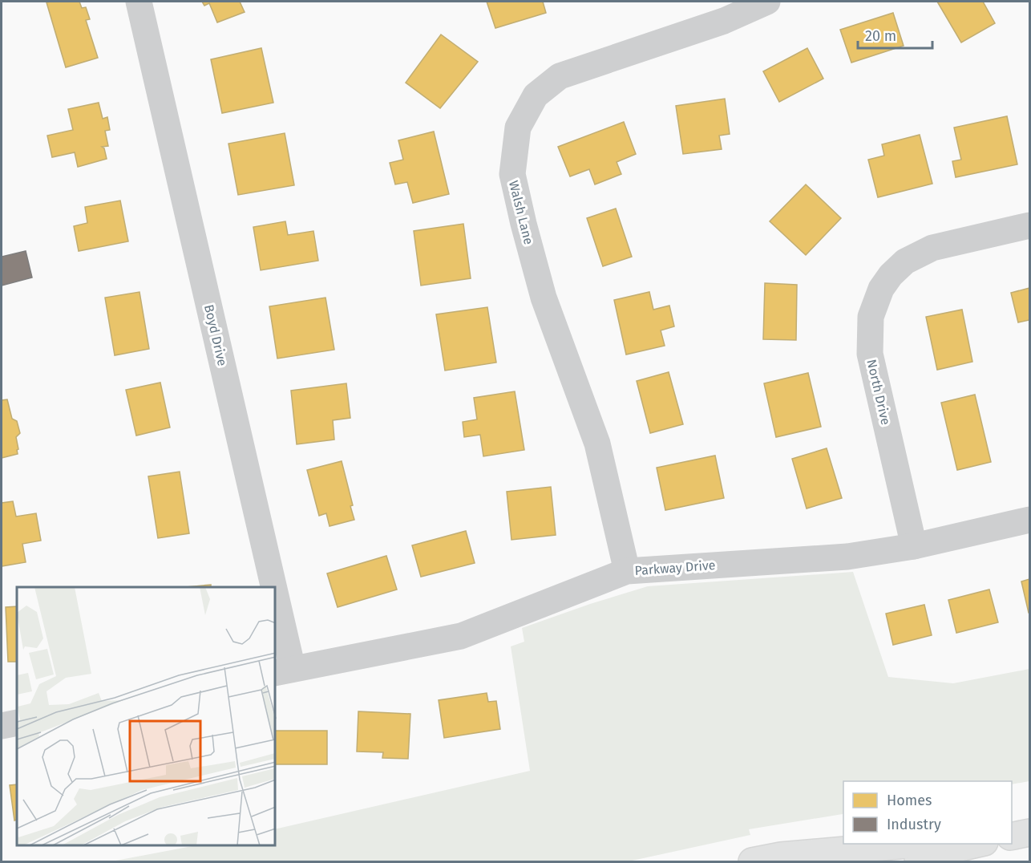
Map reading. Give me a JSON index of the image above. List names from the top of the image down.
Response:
{
  "streets": {
    "street": [
      "Walsh Lane",
      "Boyd Drive",
      "North Drive",
      "Parkway Drive"
    ]
  },
  "crossings": [
    ["Walsh Lane", "Parkway Drive"],
    ["Boyd Drive", "Parkway Drive"],
    ["North Drive", "Parkway Drive"]
  ],
  "legend": ["Homes", "Industry"],
  "scale_bar": "20 m"
}
